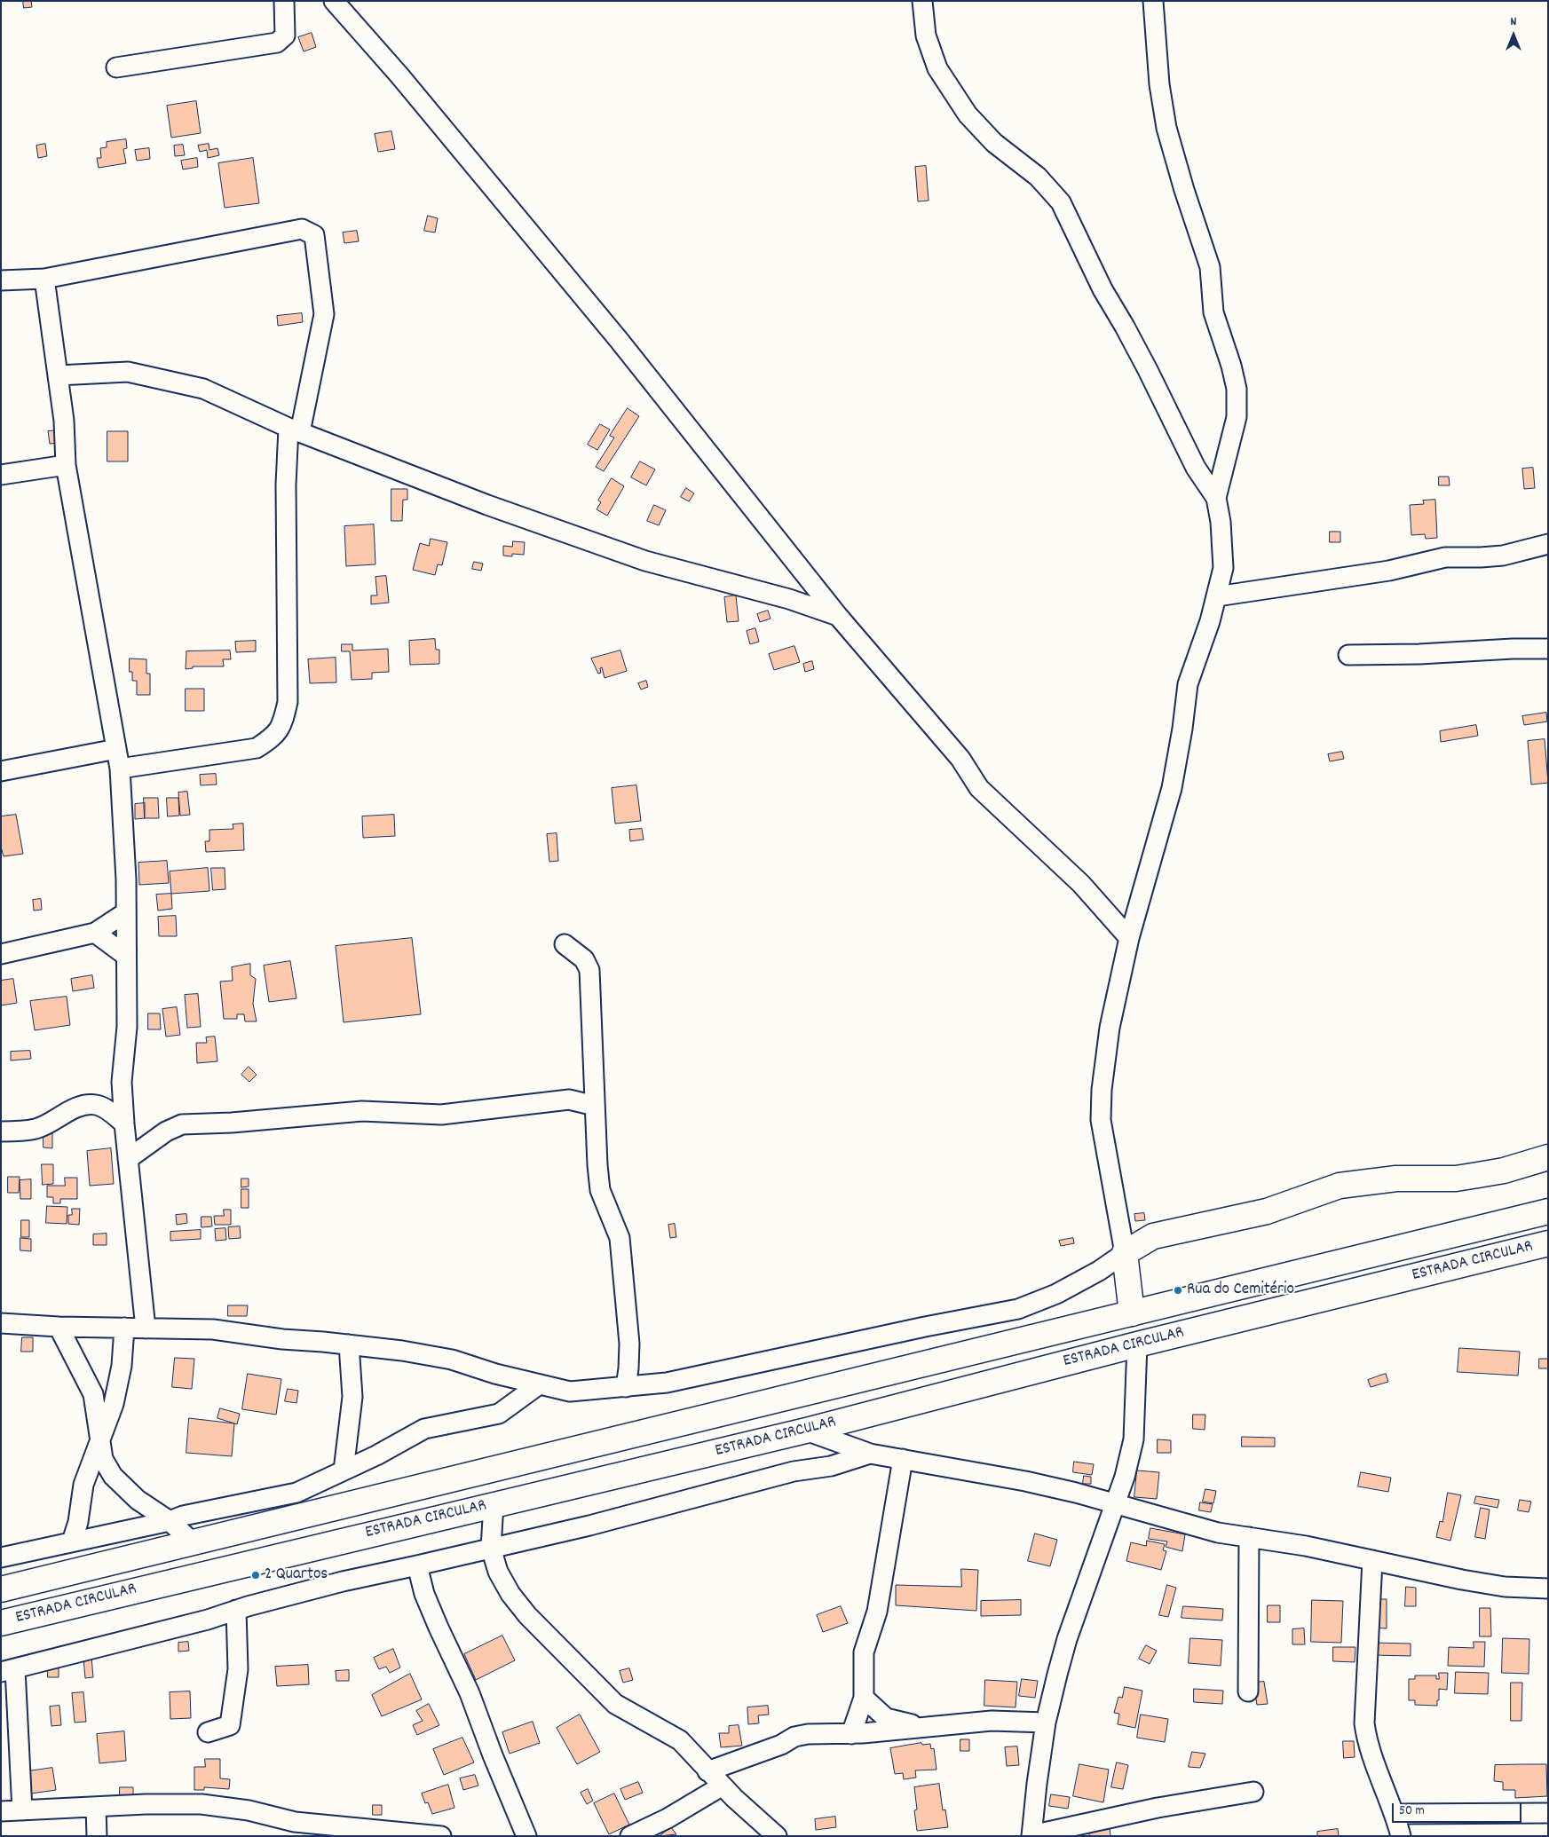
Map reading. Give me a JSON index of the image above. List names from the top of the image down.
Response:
{
  "streets": {
    "main road": ["ESTRADA CIRCULAR"]
  },
  "places": ["Rua do Cemitério", "2 Quartos"],
  "scale_bar": "50 m",
  "north": "top"
}
